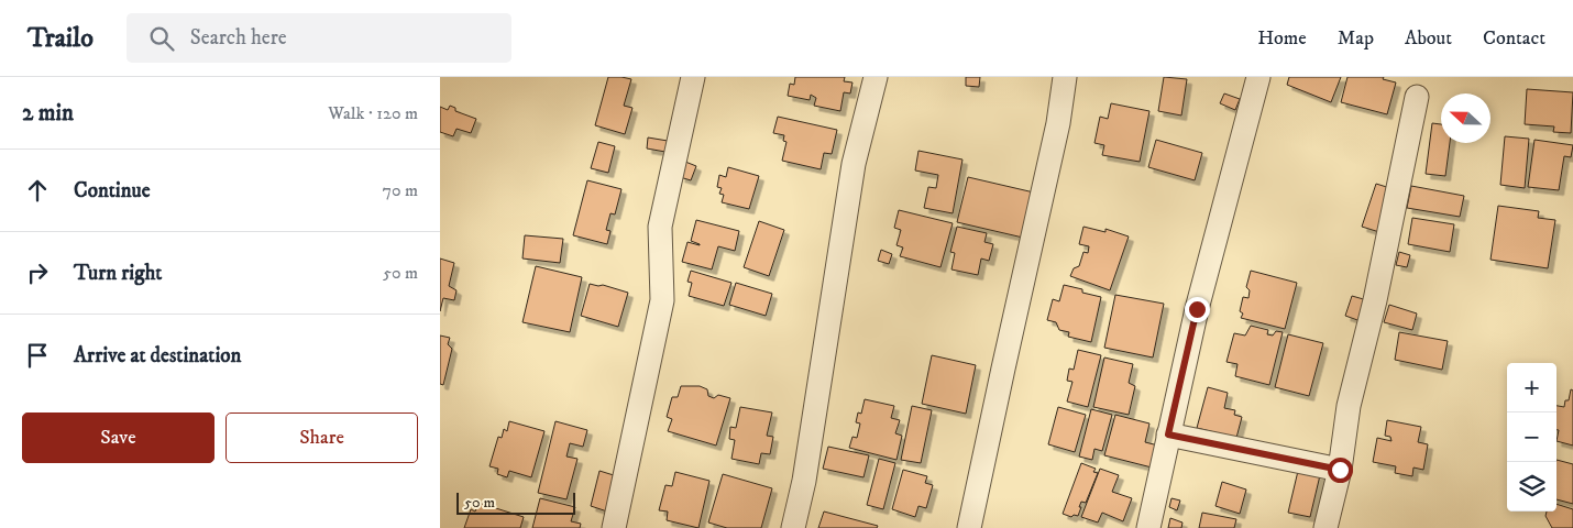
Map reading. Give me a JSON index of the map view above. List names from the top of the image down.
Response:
{
  "scale_bar": "50 m",
  "north": "left",
  "page": {
    "header": "Trailo",
    "search": "Search here",
    "nav": [
      "Home",
      "Map",
      "About",
      "Contact"
    ],
    "heading": ["2 min", "Walk · 120 m"],
    "list": [
      ["Continue", "70 m"],
      ["Turn right", "50 m"],
      "Arrive at destination"
    ],
    "map_buttons": ["+", "−"],
    "buttons": ["Save", "Share"],
    "scale": "50 m"
  }
}
